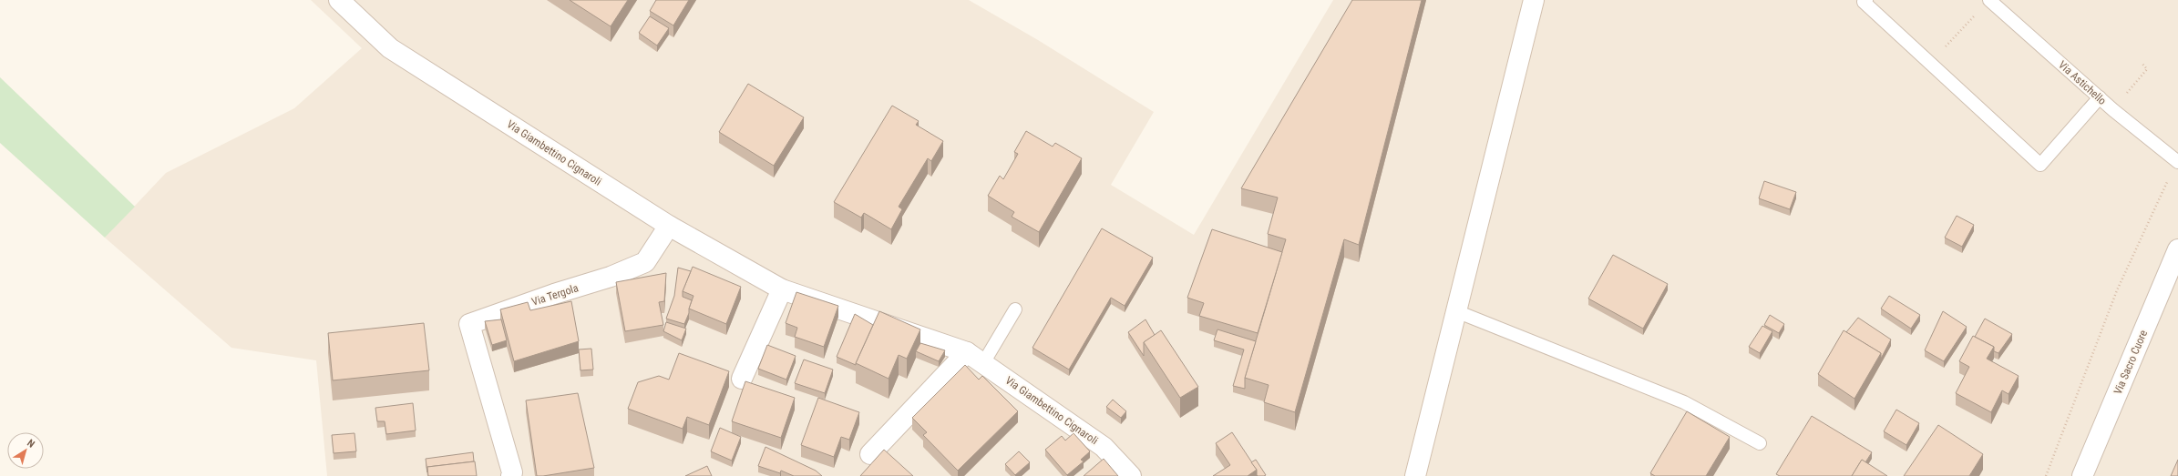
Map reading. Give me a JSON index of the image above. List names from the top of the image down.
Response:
{
  "streets": {
    "street": ["Via Giambettino Cignaroli", "Via Tergola", "Via Sacro Cuore"],
    "lane": ["Via Astichello"]
  },
  "crossings": [
    ["Via Giambettino Cignaroli", "Via Tergola"]
  ],
  "north": "top right"
}
